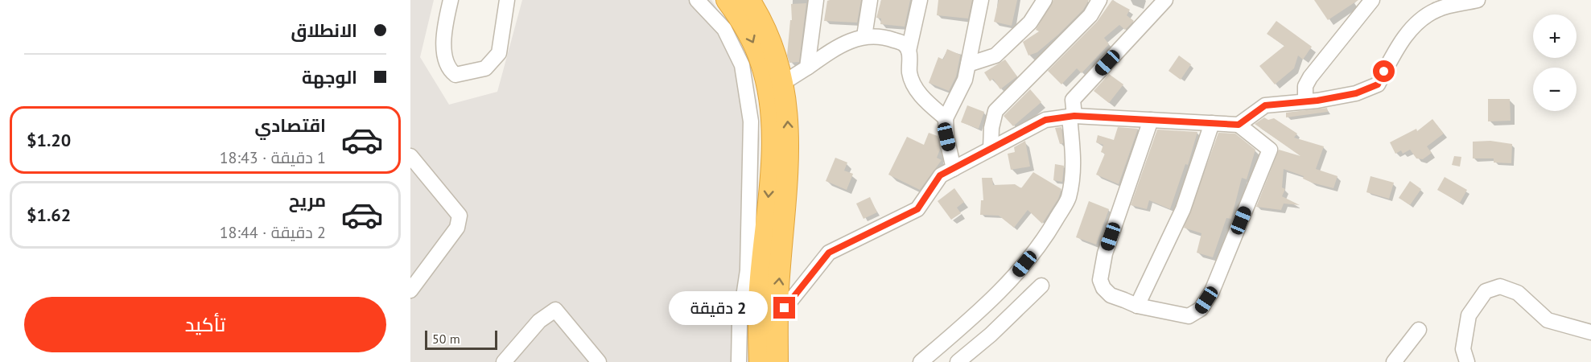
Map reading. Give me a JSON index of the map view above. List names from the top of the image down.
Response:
{
  "scale_bar": "50 m",
  "page": {
    "banner": ["الانطلاق", "الوجهة"],
    "map_buttons": ["+", "−"],
    "list": [
      {
        "name": "اقتصادي",
        "note": "1 دقيقة · 18:43",
        "value": "$1.20"
      },
      {
        "name": "مريح",
        "note": "2 دقيقة · 18:44",
        "value": "$1.62"
      }
    ],
    "buttons": "تأكيد",
    "bubble": "2 دقيقة",
    "scale": "50 m"
  }
}
